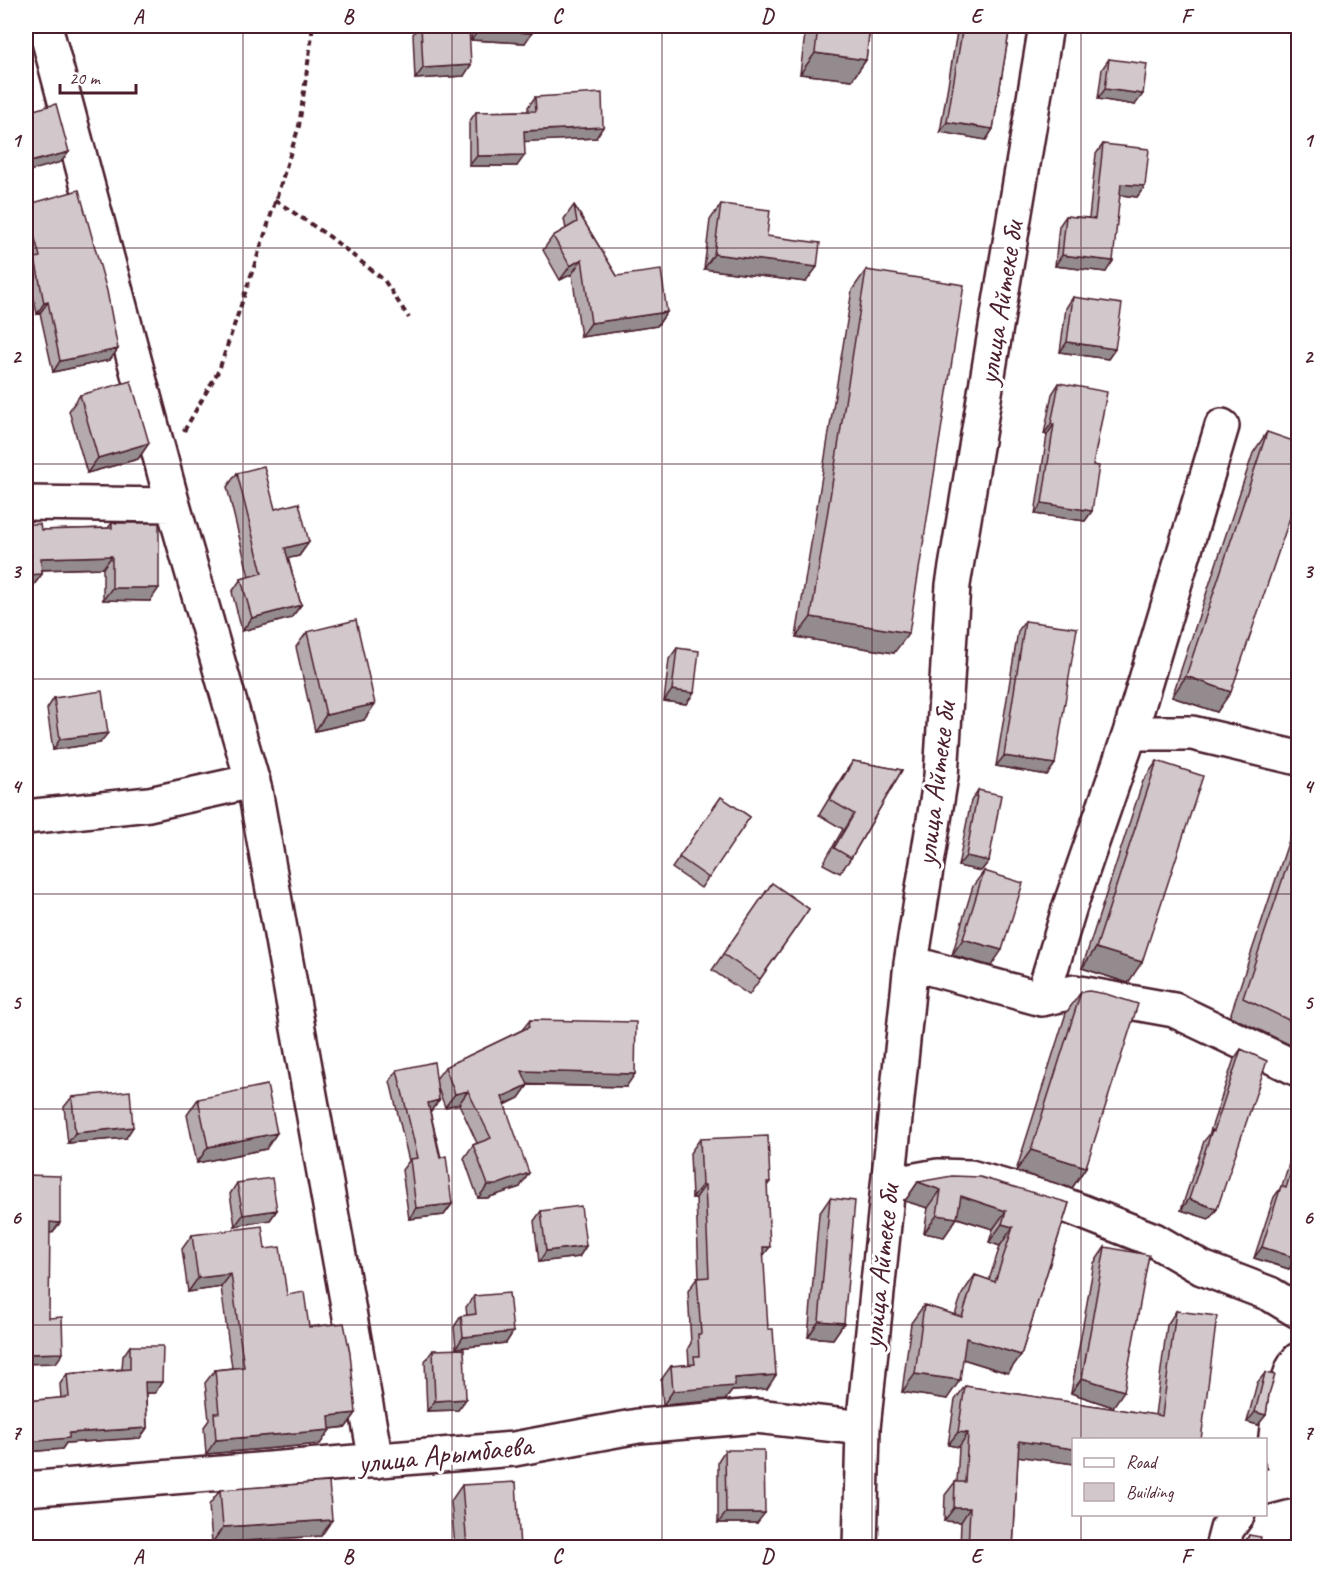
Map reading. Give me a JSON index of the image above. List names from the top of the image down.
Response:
{
  "streets": {
    "street": ["улица Айтеке би", "улица Арымбаева"]
  },
  "crossings": [
    ["улица Айтеке би", "улица Арымбаева"]
  ],
  "legend": ["Road", "Building"],
  "scale_bar": "20 m",
  "grid": {
    "columns": [
      "A",
      "B",
      "C",
      "D",
      "E",
      "F"
    ],
    "rows": [
      "1",
      "2",
      "3",
      "4",
      "5",
      "6",
      "7"
    ]
  }
}
